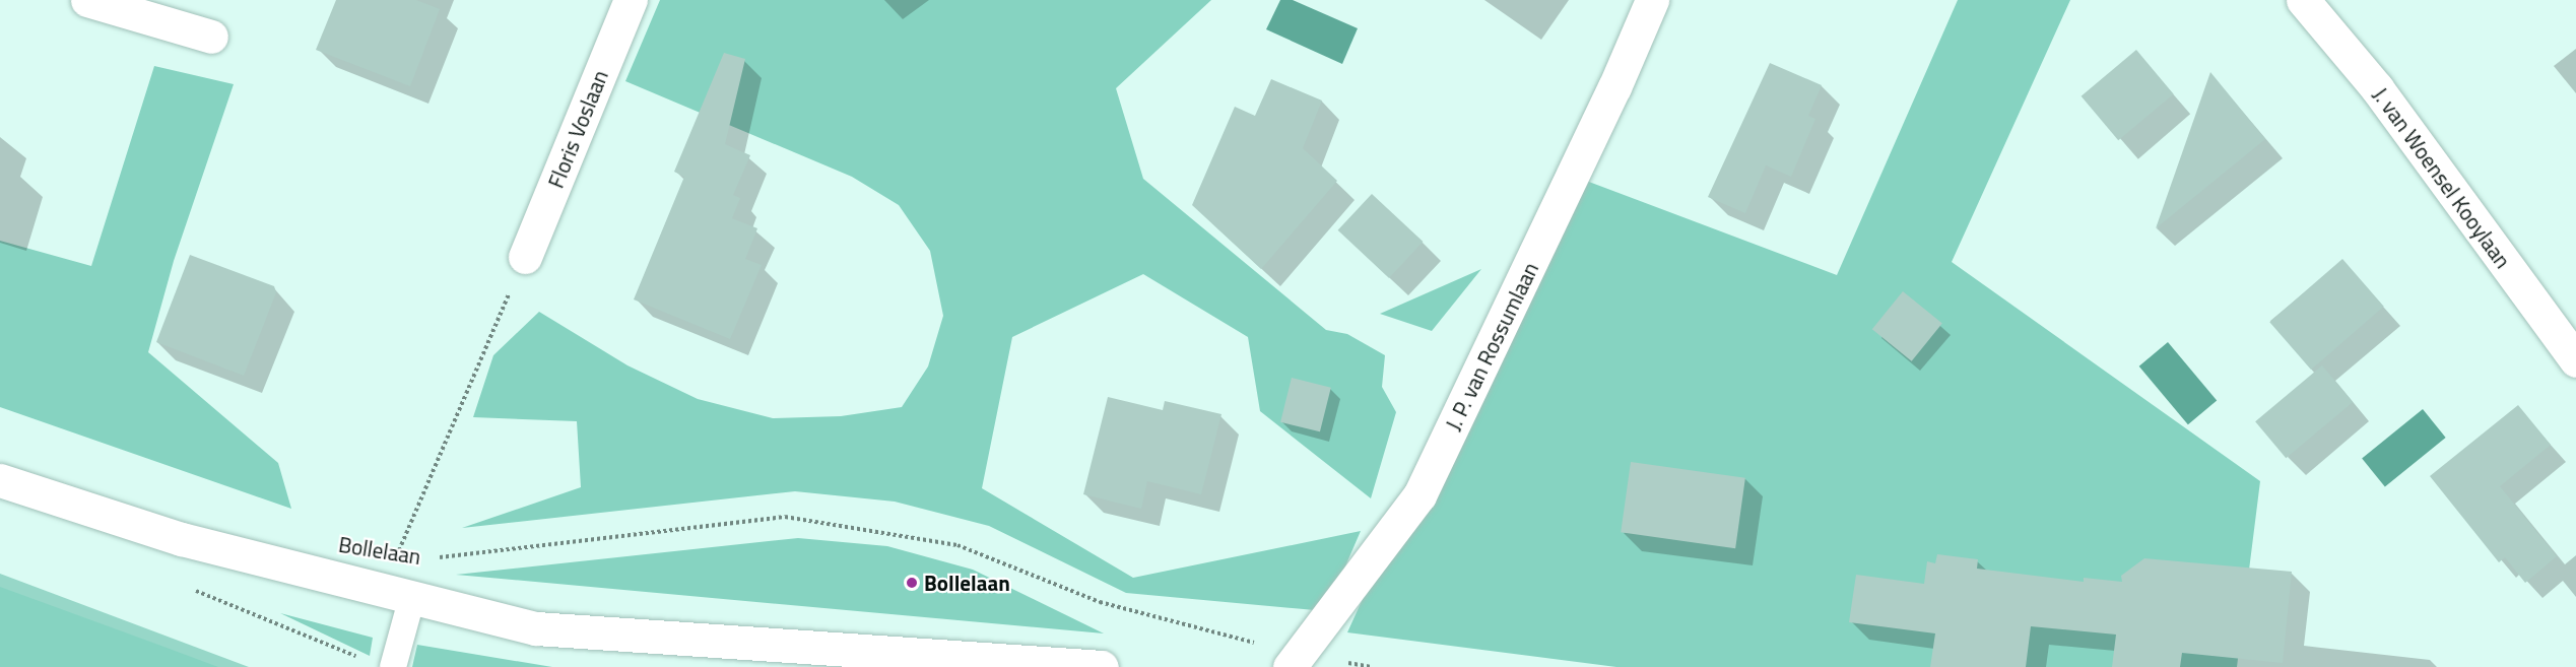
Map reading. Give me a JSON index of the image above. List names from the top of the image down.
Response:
{
  "streets": {
    "street": [
      "Floris Voslaan",
      "J. van Woensel Kooylaan",
      "J. P. van Rossumlaan",
      "Bollelaan"
    ]
  },
  "crossings": [
    ["Floris Voslaan", "Bollelaan"],
    ["J. P. van Rossumlaan", "Bollelaan"]
  ],
  "places": ["Bollelaan"]
}
